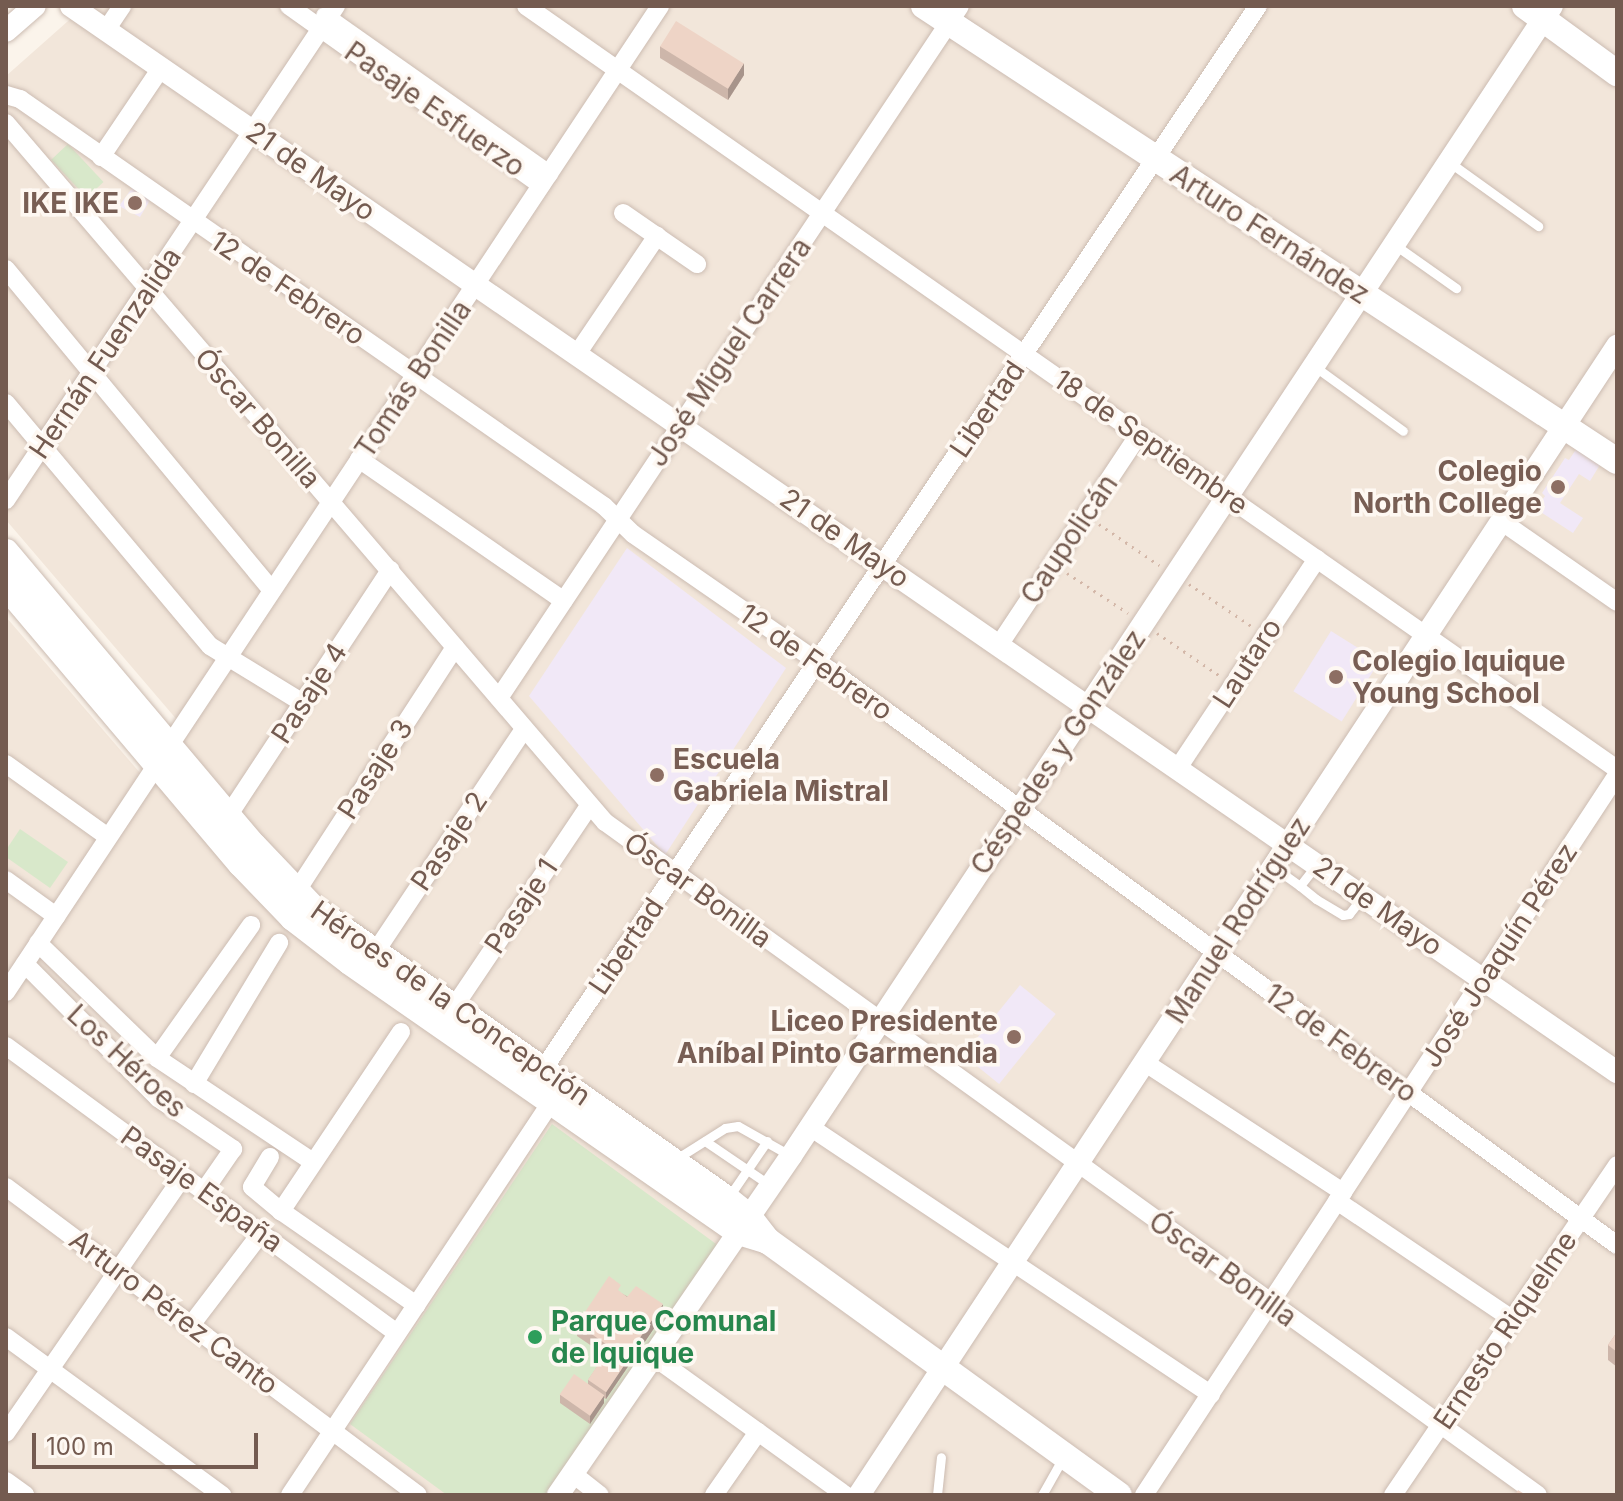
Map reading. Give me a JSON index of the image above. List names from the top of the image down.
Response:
{
  "streets": {
    "main road": ["Arturo Fernández", "Héroes de la Concepción"],
    "street": [
      "Pasaje Esfuerzo",
      "21 de Mayo",
      "12 de Febrero",
      "José Miguel Carrera",
      "Hernán Fuenzalida",
      "Tomás Bonilla",
      "Libertad",
      "Óscar Bonilla",
      "18 de Septiembre",
      "Caupolicán",
      "Lautaro",
      "Pasaje 4",
      "Céspedes y González",
      "Pasaje 3",
      "Pasaje 2",
      "Pasaje 1",
      "Manuel Rodríguez",
      "José Joaquín Pérez",
      "Los Héroes",
      "Pasaje España",
      "Arturo Pérez Canto",
      "Ernesto Riquelme"
    ]
  },
  "crossings": [
    ["Pasaje Esfuerzo", "Hernán Fuenzalida"],
    ["Pasaje Esfuerzo", "Tomás Bonilla"],
    ["21 de Mayo", "José Miguel Carrera"],
    ["21 de Mayo", "Hernán Fuenzalida"],
    ["21 de Mayo", "Tomás Bonilla"],
    ["21 de Mayo", "Libertad"],
    ["21 de Mayo", "Caupolicán"],
    ["21 de Mayo", "Lautaro"],
    ["21 de Mayo", "Céspedes y González"],
    ["21 de Mayo", "Manuel Rodríguez"],
    ["21 de Mayo", "José Joaquín Pérez"],
    ["Arturo Fernández", "José Miguel Carrera"],
    ["Arturo Fernández", "Libertad"],
    ["Arturo Fernández", "Céspedes y González"],
    ["Arturo Fernández", "Manuel Rodríguez"],
    ["12 de Febrero", "José Miguel Carrera"],
    ["12 de Febrero", "Hernán Fuenzalida"],
    ["12 de Febrero", "Tomás Bonilla"],
    ["12 de Febrero", "Libertad"],
    ["12 de Febrero", "Céspedes y González"],
    ["12 de Febrero", "Manuel Rodríguez"],
    ["12 de Febrero", "José Joaquín Pérez"],
    ["12 de Febrero", "Ernesto Riquelme"],
    ["José Miguel Carrera", "Óscar Bonilla"],
    ["José Miguel Carrera", "18 de Septiembre"],
    ["Hernán Fuenzalida", "Óscar Bonilla"],
    ["Tomás Bonilla", "Óscar Bonilla"],
    ["Tomás Bonilla", "18 de Septiembre"],
    ["Tomás Bonilla", "Héroes de la Concepción"],
    ["Tomás Bonilla", "Los Héroes"],
    ["Libertad", "Óscar Bonilla"],
    ["Libertad", "18 de Septiembre"],
    ["Libertad", "Héroes de la Concepción"],
    ["Óscar Bonilla", "Pasaje 4"],
    ["Óscar Bonilla", "Céspedes y González"],
    ["Óscar Bonilla", "Pasaje 3"],
    ["Óscar Bonilla", "Pasaje 2"],
    ["Óscar Bonilla", "Pasaje 1"],
    ["Óscar Bonilla", "Manuel Rodríguez"],
    ["Óscar Bonilla", "José Joaquín Pérez"],
    ["Óscar Bonilla", "Ernesto Riquelme"],
    ["18 de Septiembre", "Caupolicán"],
    ["18 de Septiembre", "Lautaro"],
    ["18 de Septiembre", "Céspedes y González"],
    ["18 de Septiembre", "Manuel Rodríguez"],
    ["Pasaje 4", "Héroes de la Concepción"],
    ["Céspedes y González", "Héroes de la Concepción"],
    ["Pasaje 3", "Héroes de la Concepción"],
    ["Pasaje 2", "Héroes de la Concepción"],
    ["Pasaje 1", "Héroes de la Concepción"],
    ["Manuel Rodríguez", "Héroes de la Concepción"]
  ],
  "places": [
    "IKE IKE",
    "Colegio North College",
    "Colegio Iquique Young School",
    "Escuela Gabriela Mistral",
    "Liceo Presidente Aníbal Pinto Garmendia",
    "Parque Comunal de Iquique"
  ],
  "scale_bar": "100 m"
}
